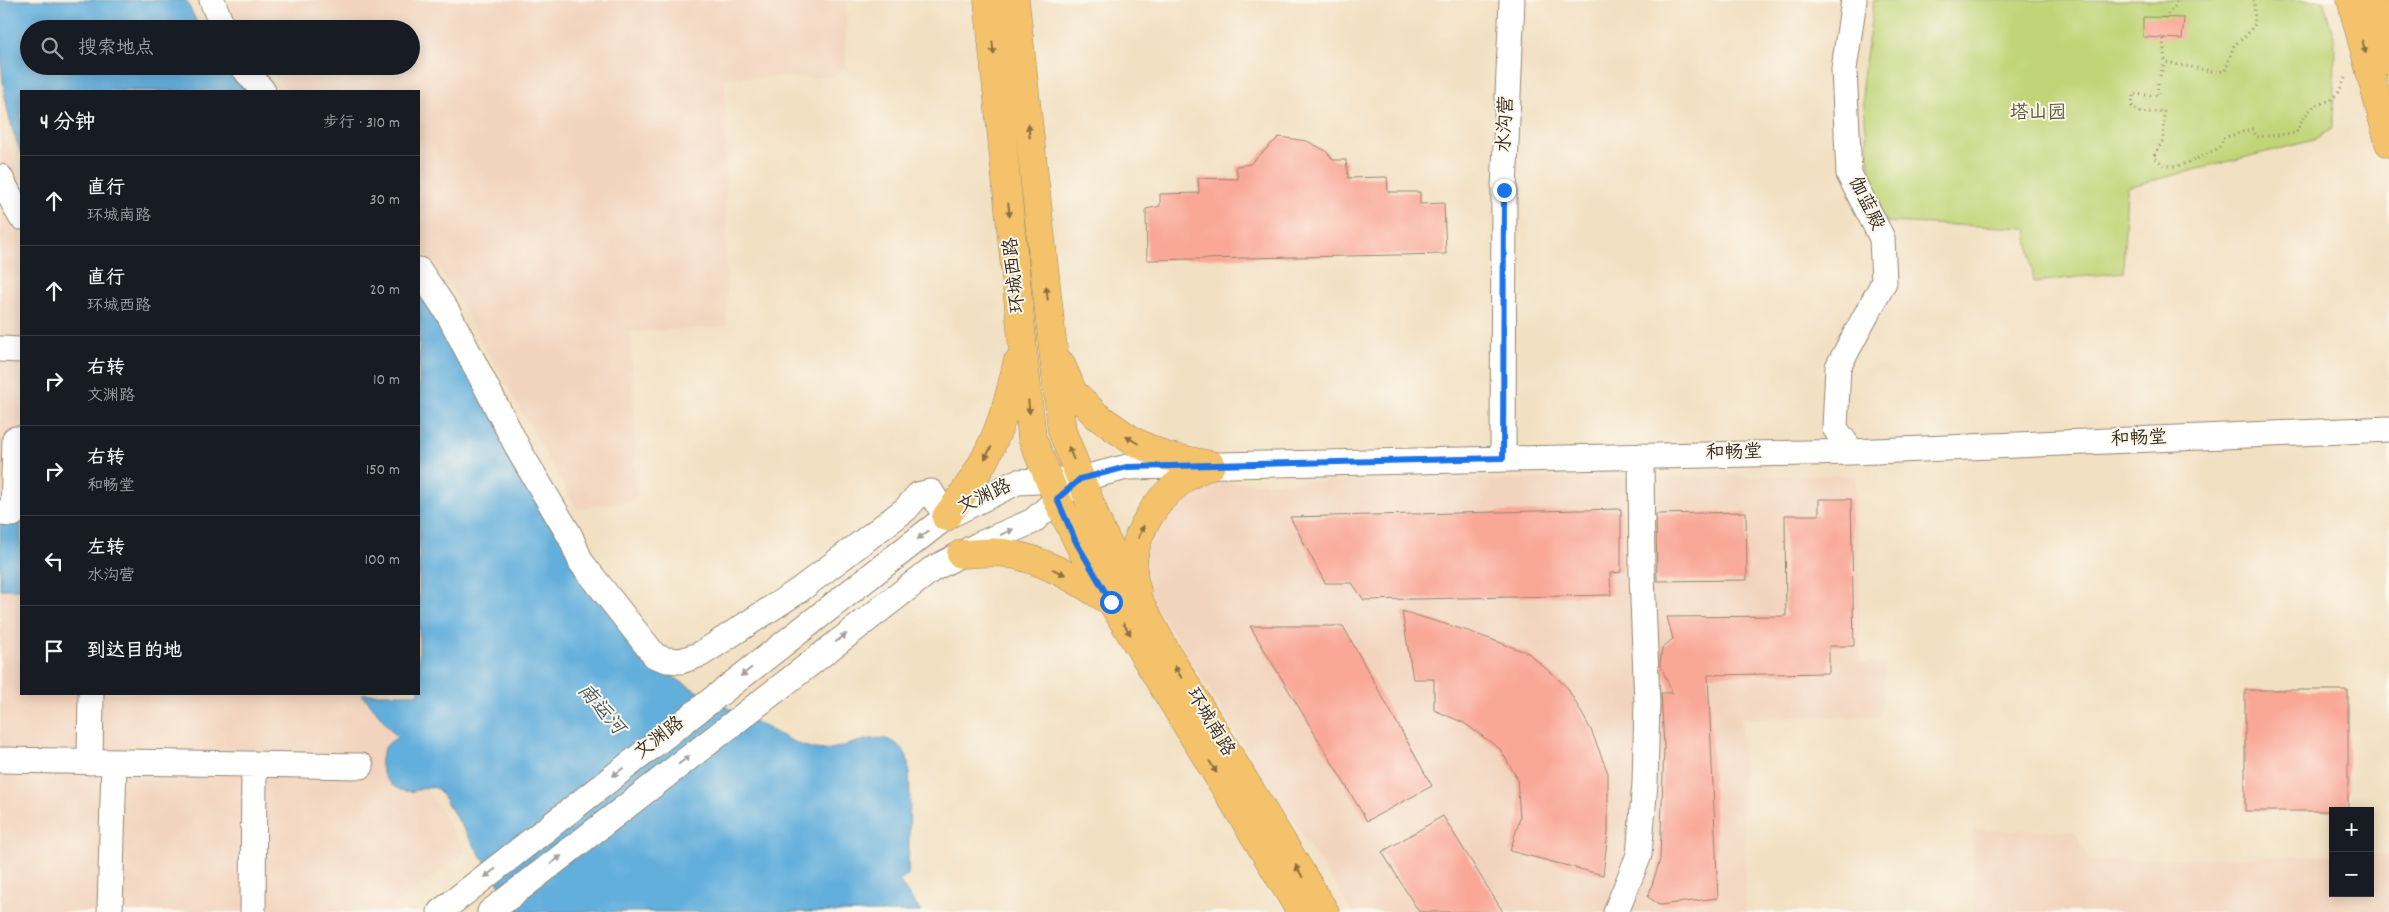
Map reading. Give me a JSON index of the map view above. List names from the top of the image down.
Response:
{
  "streets": {
    "main road": ["环城西路", "环城南路"],
    "street": [
      "水沟营",
      "伽蓝殿",
      "和畅堂",
      "文渊路"
    ]
  },
  "crossings": [
    ["水沟营", "和畅堂"],
    ["伽蓝殿", "和畅堂"],
    ["环城西路", "和畅堂"],
    ["环城西路", "文渊路"],
    ["环城西路", "环城南路"],
    ["和畅堂", "文渊路"]
  ],
  "water": ["南运河"],
  "parks": ["塔山园"],
  "page": {
    "search": "搜索地点",
    "heading": ["4 分钟", "步行 · 310 m"],
    "list": [
      ["直行", "环城南路", "30 m"],
      ["直行", "环城西路", "20 m"],
      ["右转", "文渊路", "10 m"],
      ["右转", "和畅堂", "150 m"],
      ["左转", "水沟营", "100 m"],
      "到达目的地"
    ],
    "map_buttons": ["+", "−"]
  }
}
